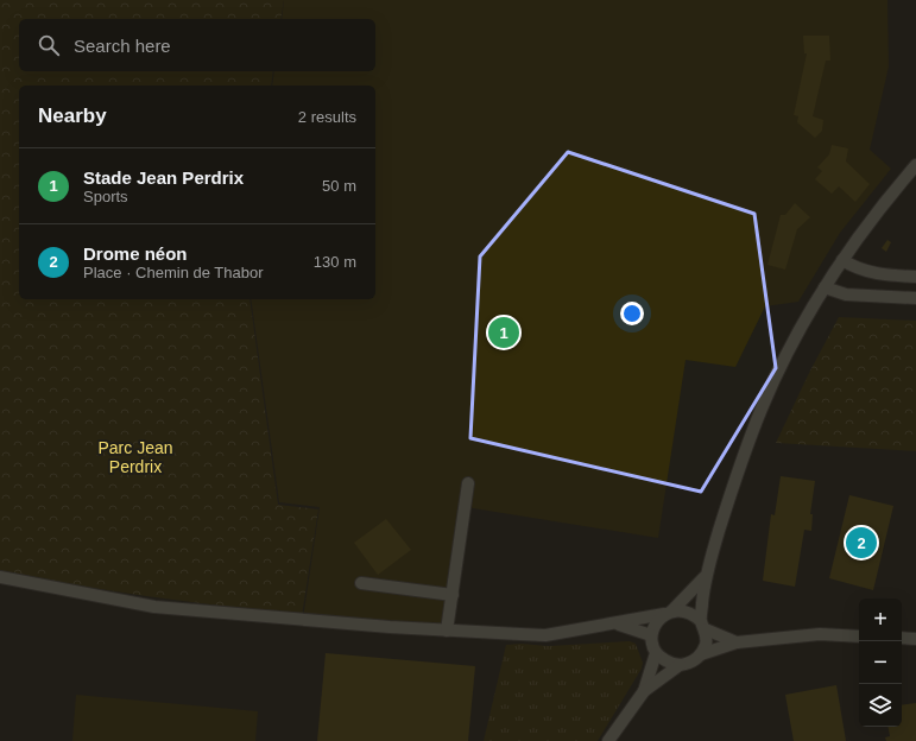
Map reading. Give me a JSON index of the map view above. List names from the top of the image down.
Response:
{
  "parks": ["Parc Jean Perdrix"],
  "page": {
    "search": "Search here",
    "heading": ["Nearby", "2 results"],
    "list": [
      {
        "mark": "1",
        "name": "Stade Jean Perdrix",
        "note": "Sports",
        "value": "50 m"
      },
      {
        "mark": "2",
        "name": "Drome néon",
        "note": "Place · Chemin de Thabor",
        "value": "130 m"
      }
    ],
    "pins": ["1", "2"],
    "map_buttons": ["+", "−"]
  }
}
